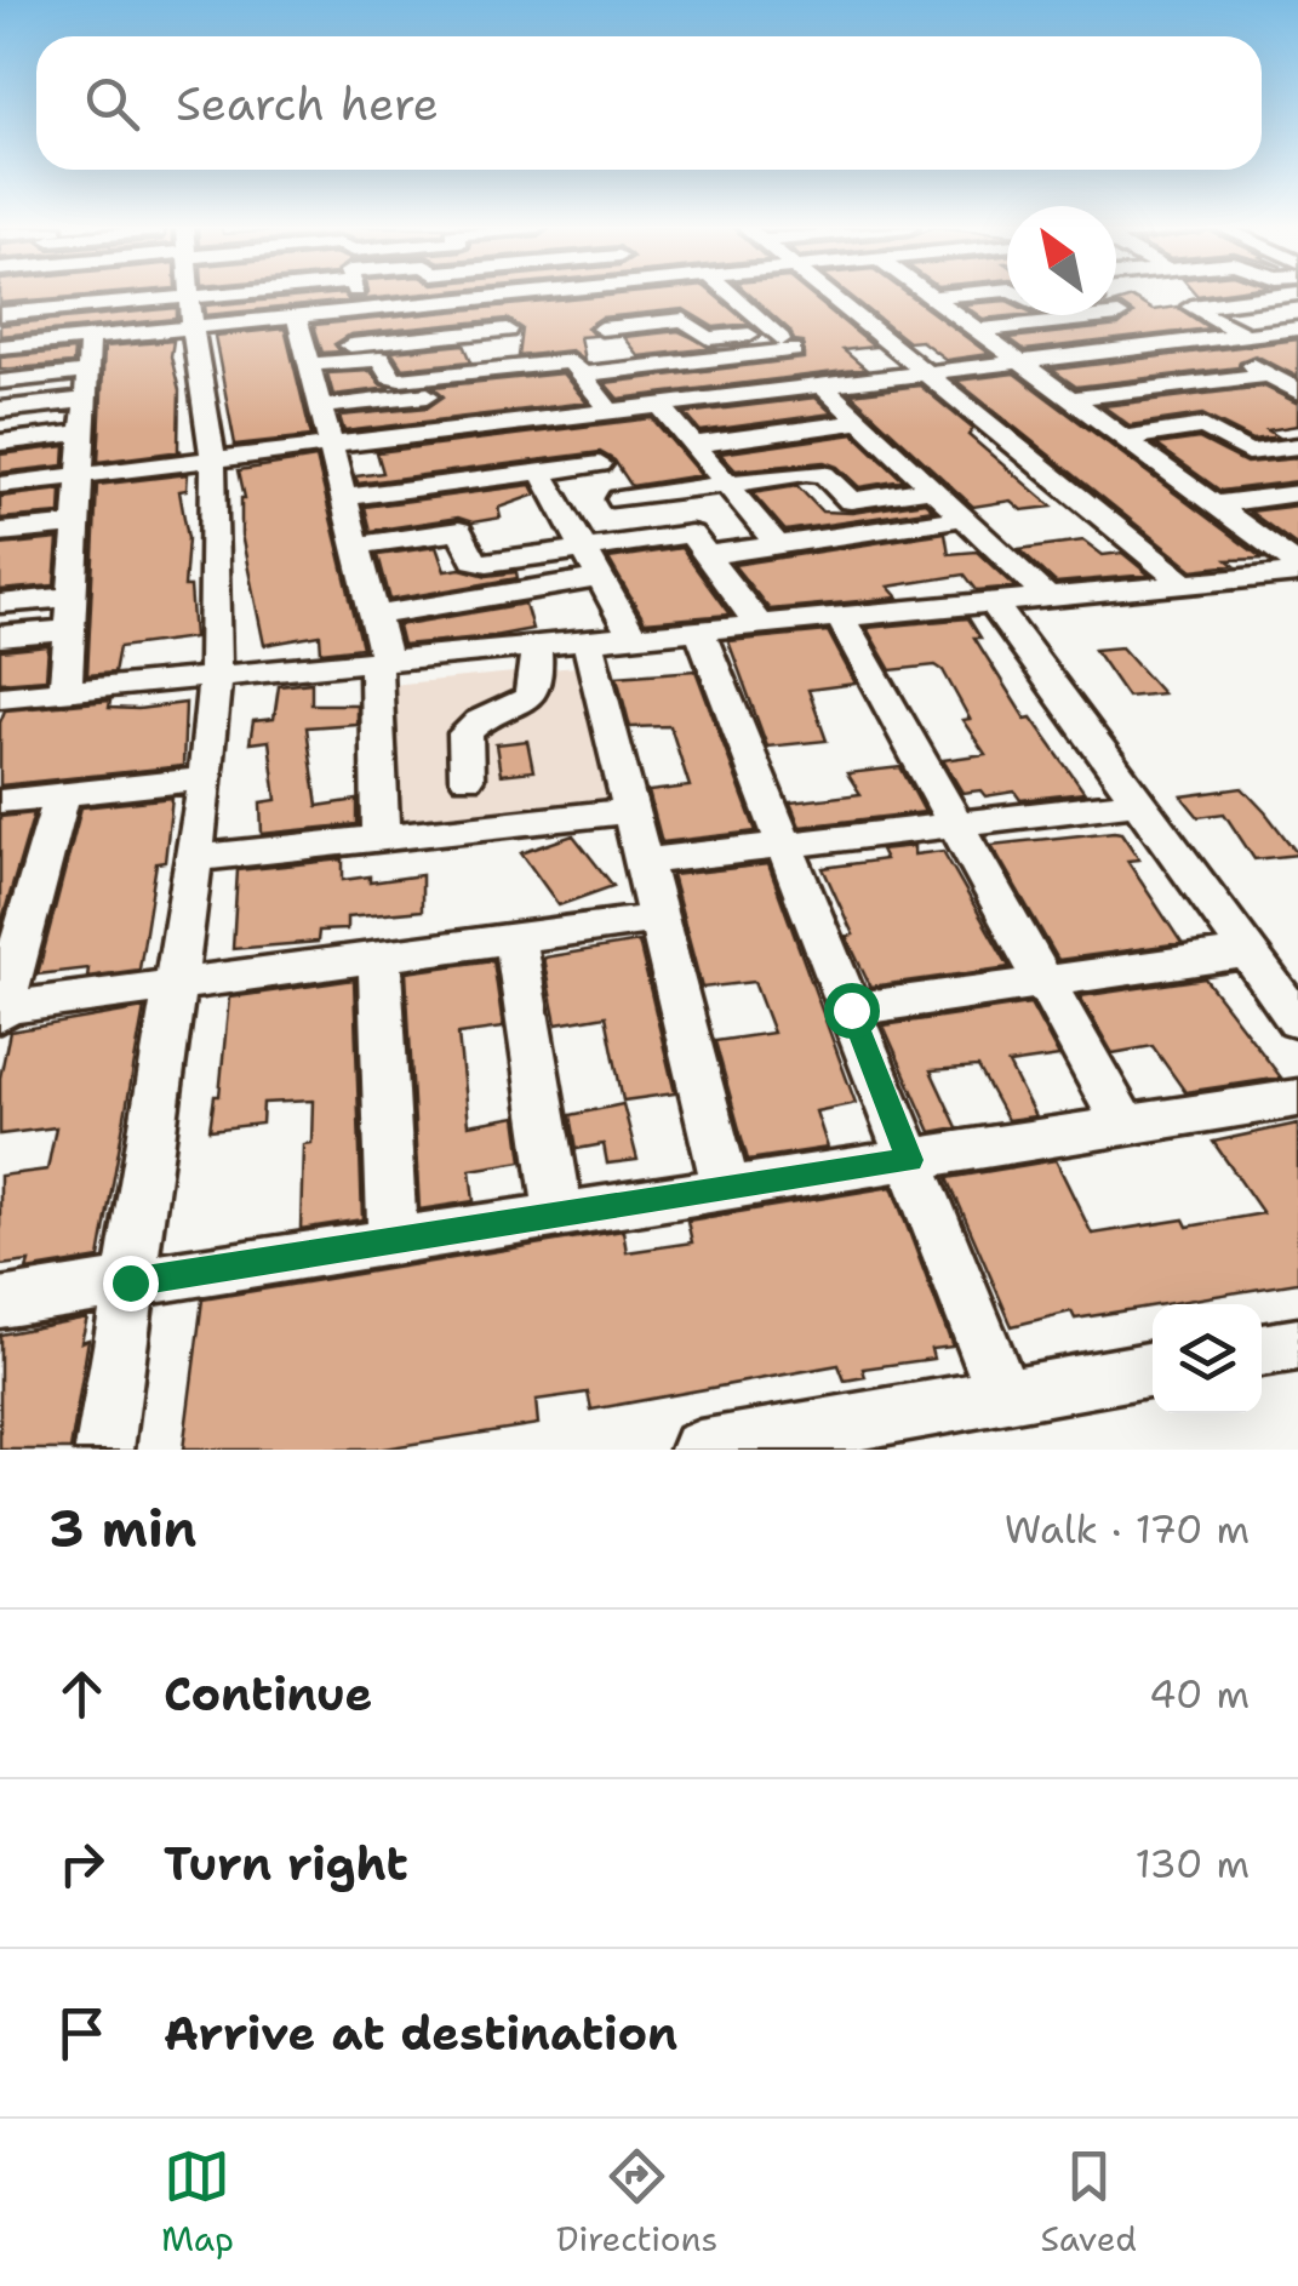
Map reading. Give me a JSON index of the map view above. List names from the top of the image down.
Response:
{
  "north": "top left",
  "page": {
    "search": "Search here",
    "heading": ["3 min", "Walk · 170 m"],
    "list": [
      ["Continue", "40 m"],
      ["Turn right", "130 m"],
      "Arrive at destination"
    ],
    "nav": ["Map", "Directions", "Saved"]
  }
}
